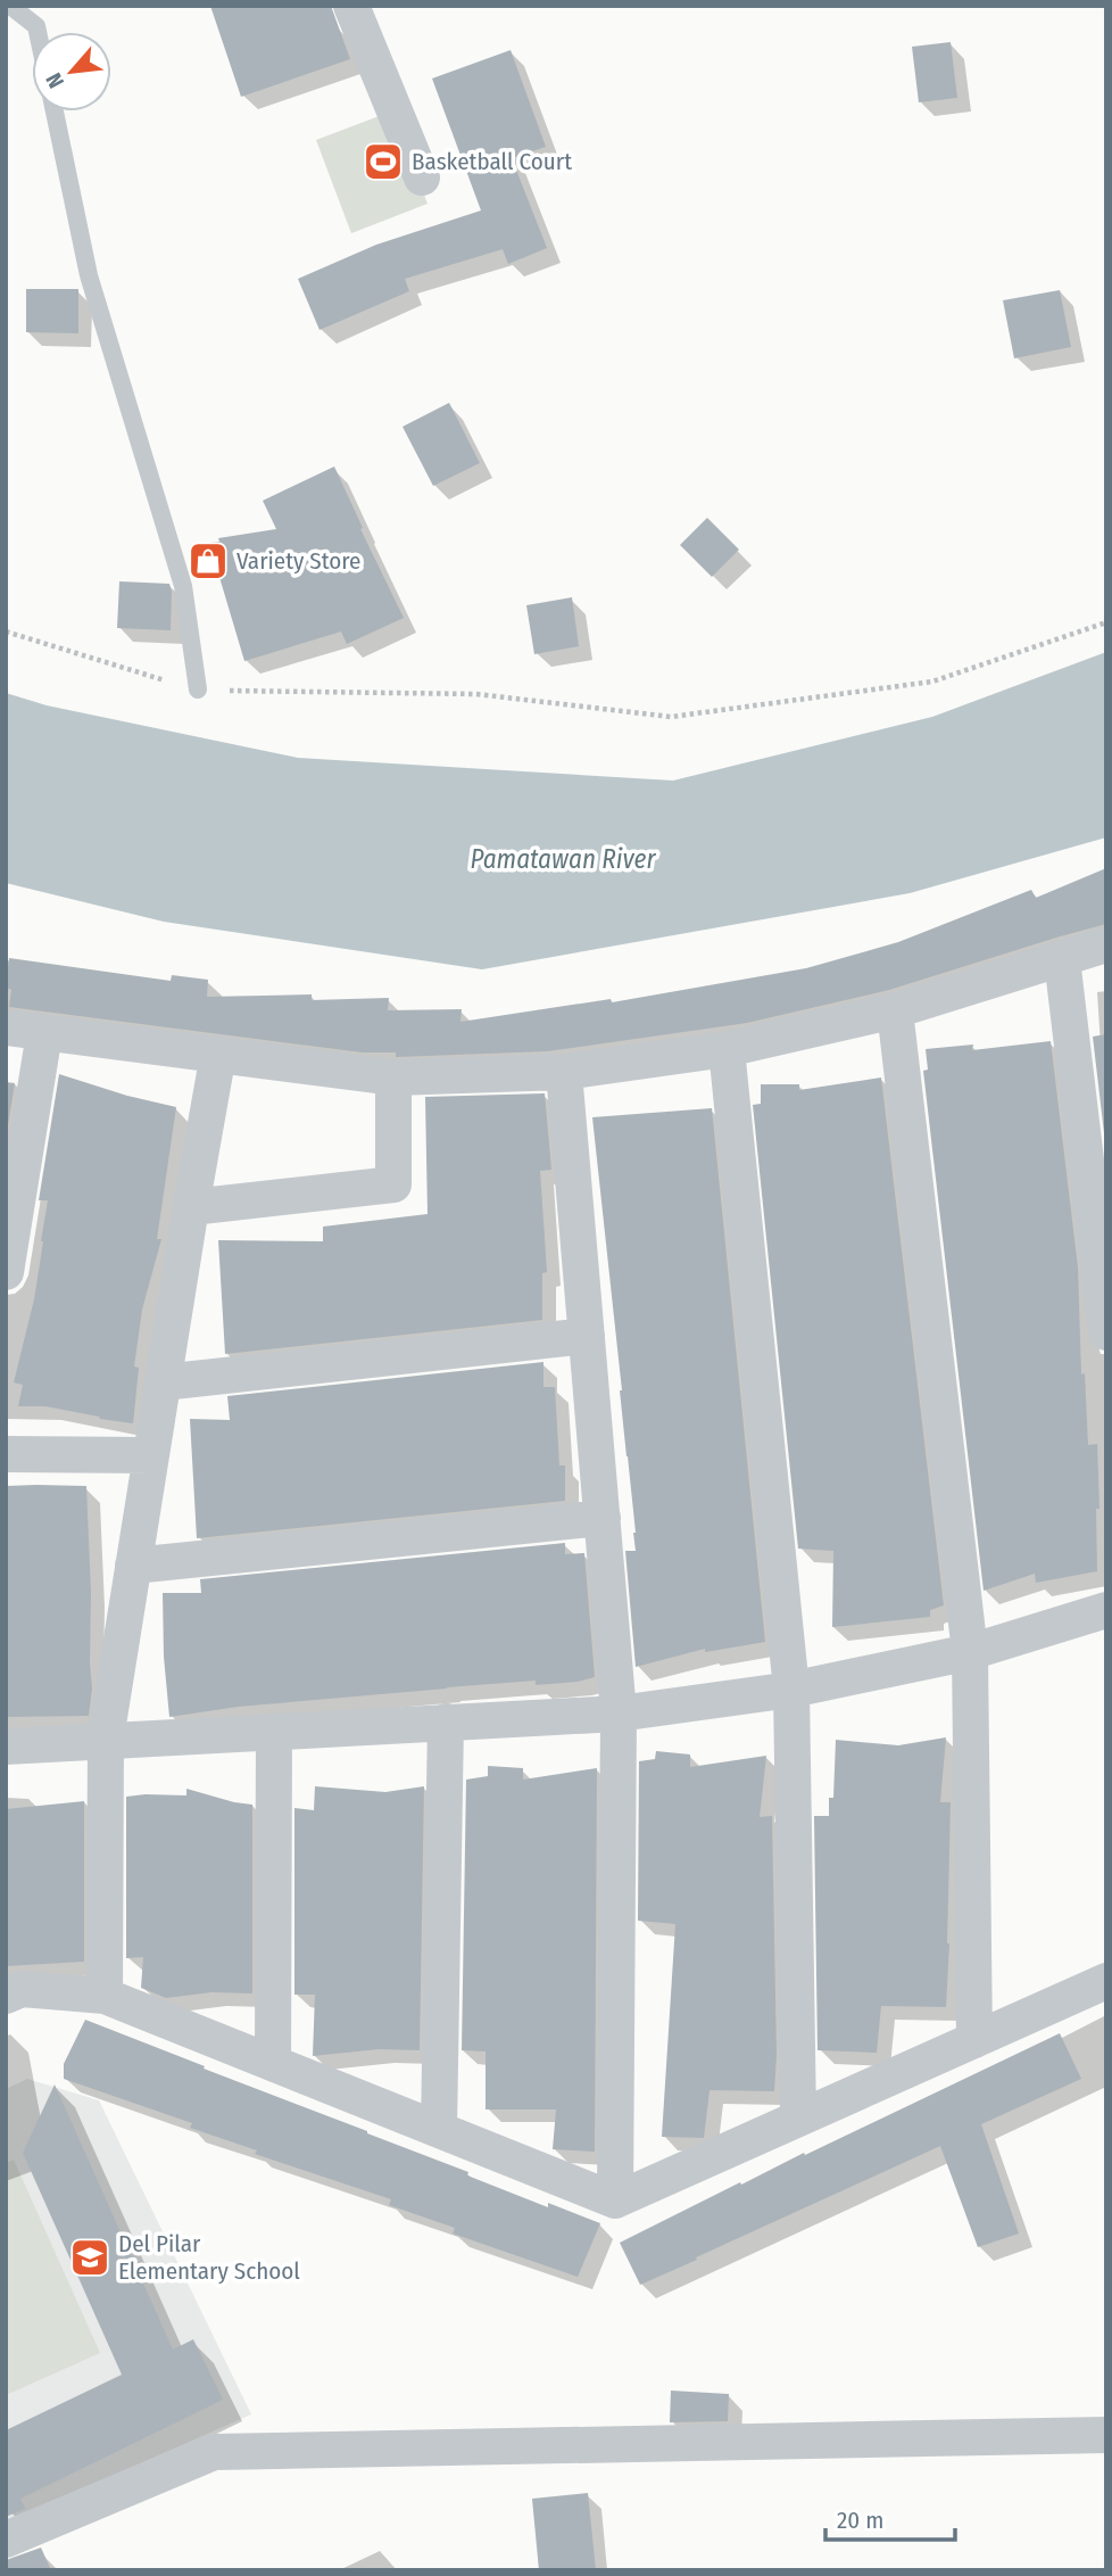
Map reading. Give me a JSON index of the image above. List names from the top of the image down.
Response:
{
  "water": ["Pamatawan River"],
  "places": {
    "sports": ["Basketball Court"],
    "shop": ["Variety Store"],
    "school or university": ["Del Pilar Elementary School"]
  },
  "scale_bar": "20 m",
  "north": "bottom left"
}
